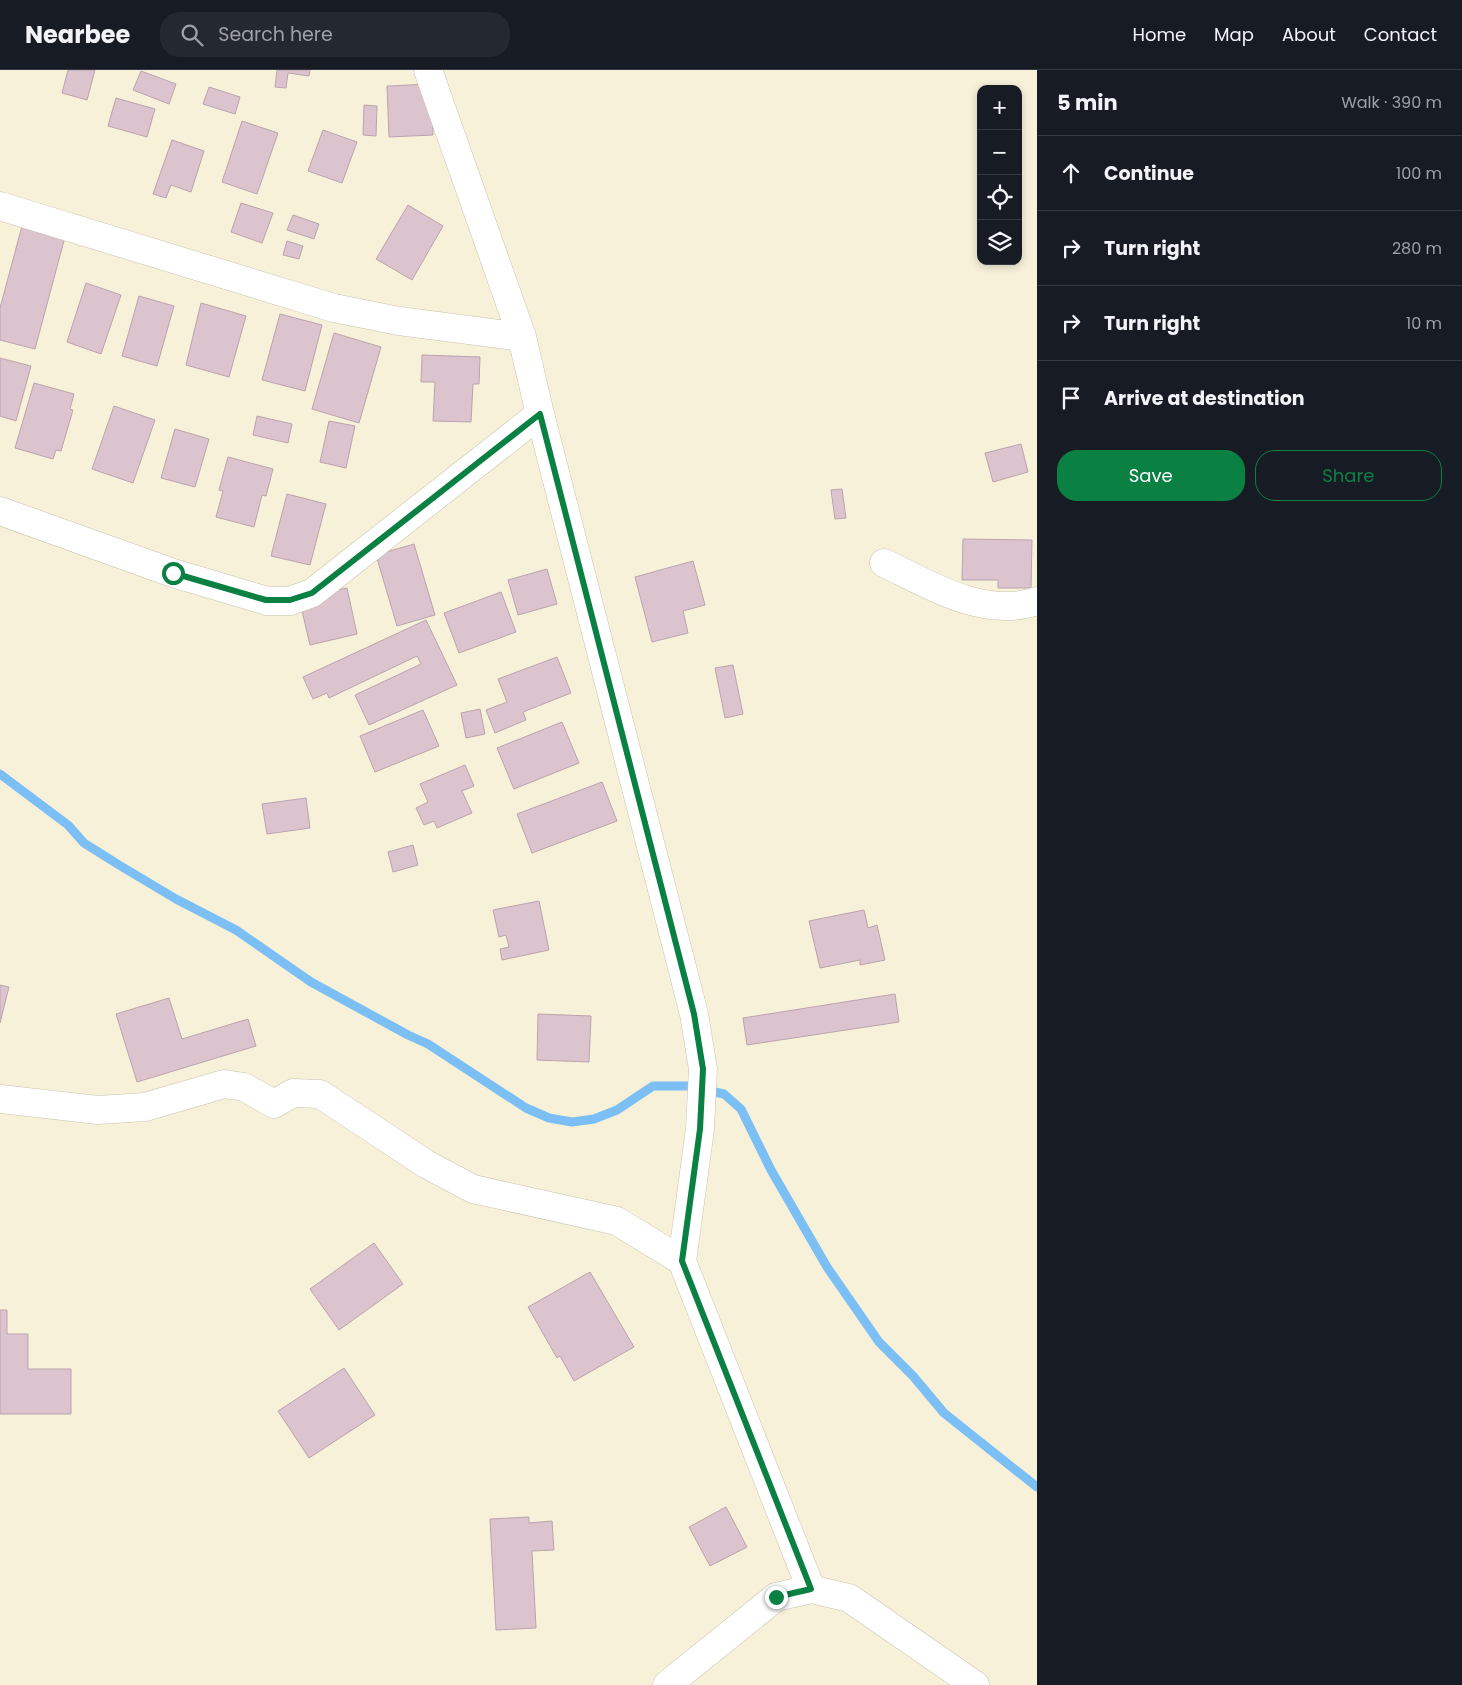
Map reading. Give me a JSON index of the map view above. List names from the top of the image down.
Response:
{
  "page": {
    "header": "Nearbee",
    "search": "Search here",
    "nav": [
      "Home",
      "Map",
      "About",
      "Contact"
    ],
    "heading": ["5 min", "Walk · 390 m"],
    "map_buttons": ["+", "−"],
    "list": [
      ["Continue", "100 m"],
      ["Turn right", "280 m"],
      ["Turn right", "10 m"],
      "Arrive at destination"
    ],
    "buttons": ["Save", "Share"]
  }
}
